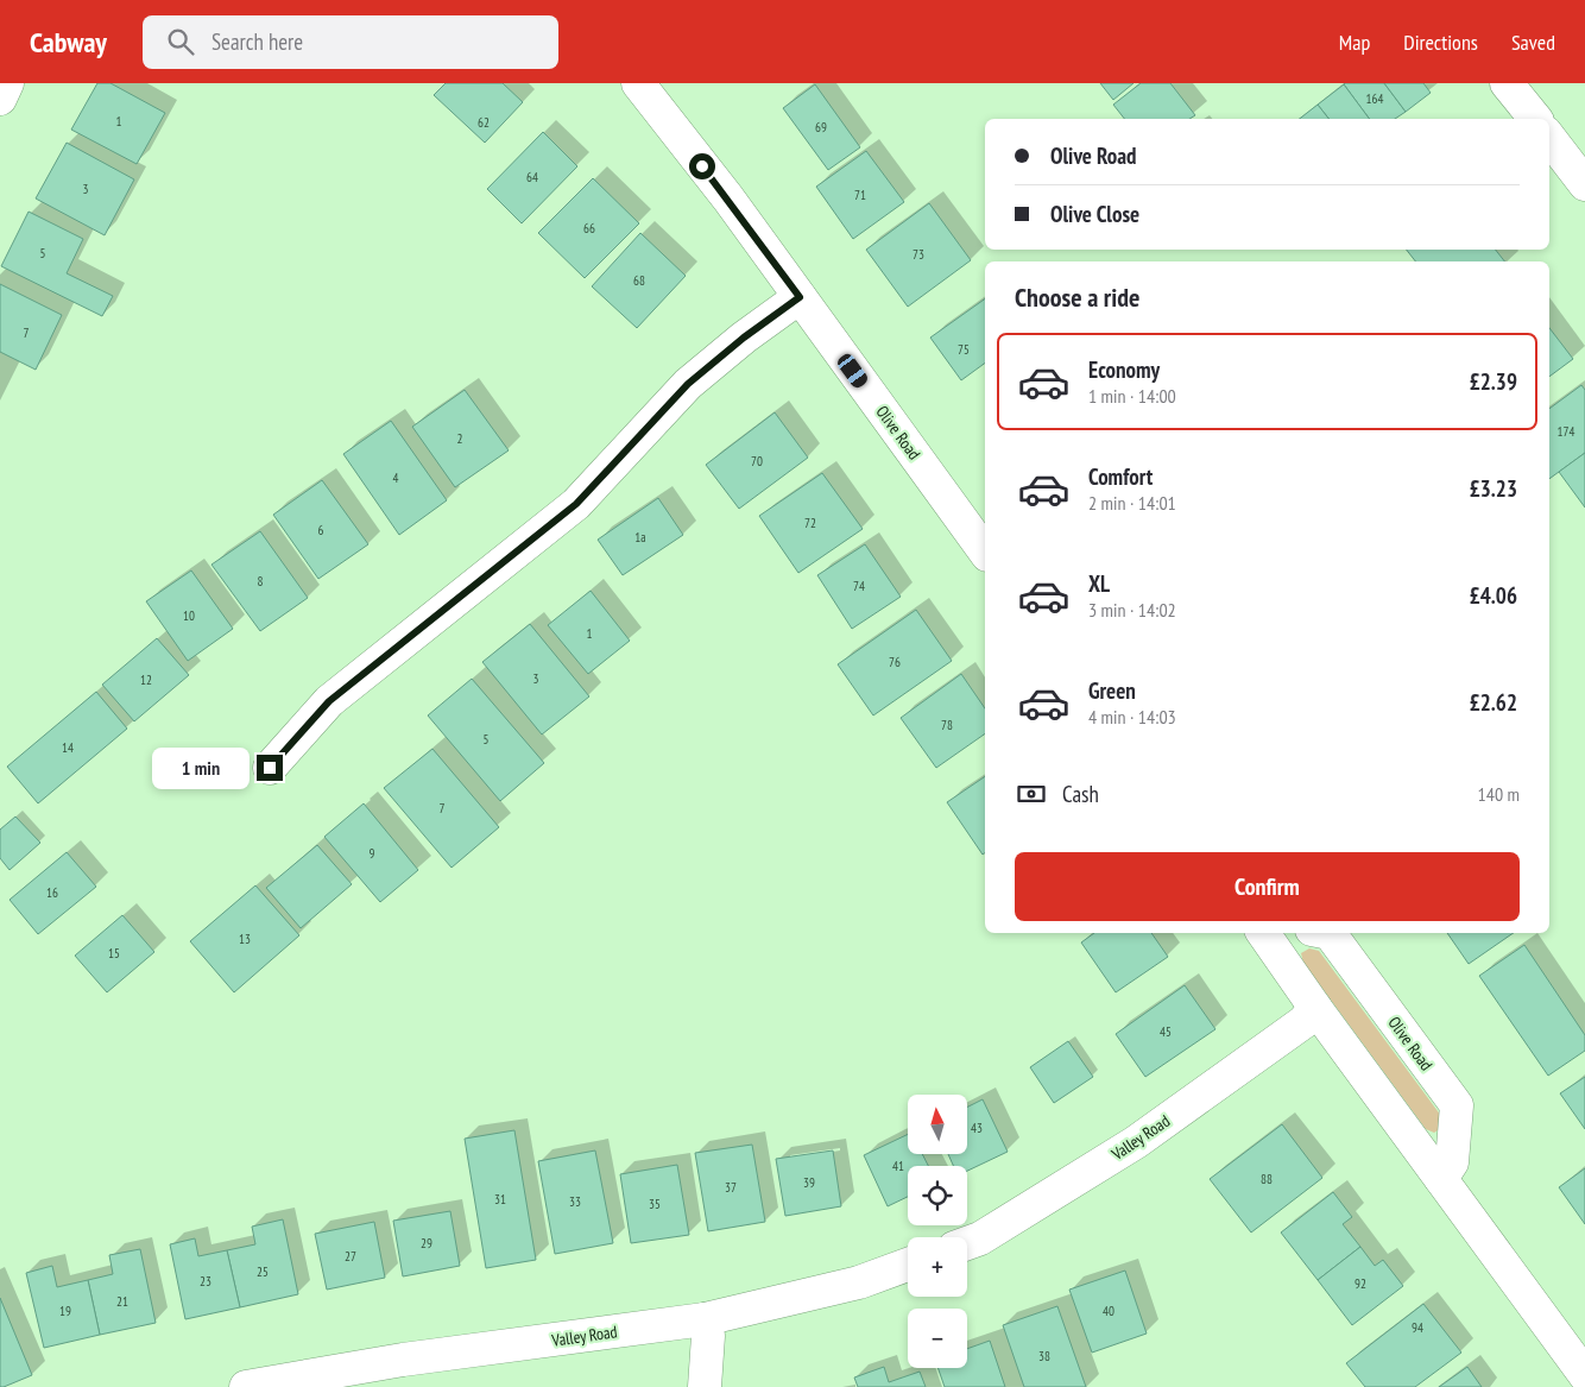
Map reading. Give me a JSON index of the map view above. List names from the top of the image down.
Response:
{
  "streets": {
    "street": ["Olive Road", "Valley Road"]
  },
  "house_numbers": [
    "164",
    "1",
    "62",
    "69",
    "64",
    "3",
    "71",
    "66",
    "5",
    "73",
    "68",
    "7",
    "75",
    "174",
    "2",
    "70",
    "4",
    "72",
    "6",
    "1a",
    "8",
    "74",
    "10",
    "1",
    "76",
    "3",
    "12",
    "78",
    "5",
    "14",
    "7",
    "9",
    "16",
    "13",
    "15",
    "45",
    "43",
    "41",
    "88",
    "39",
    "37",
    "31",
    "33",
    "35",
    "29",
    "27",
    "25",
    "23",
    "92",
    "21",
    "19",
    "40",
    "94",
    "38"
  ],
  "north": "top",
  "page": {
    "header": "Cabway",
    "search": "Search here",
    "nav": ["Map", "Directions", "Saved"],
    "banner": ["Olive Road", "Olive Close"],
    "heading": "Choose a ride",
    "list": [
      {
        "name": "Economy",
        "note": "1 min · 14:00",
        "value": "£2.39"
      },
      {
        "name": "Comfort",
        "note": "2 min · 14:01",
        "value": "£3.23"
      },
      {
        "name": "XL",
        "note": "3 min · 14:02",
        "value": "£4.06"
      },
      {
        "name": "Green",
        "note": "4 min · 14:03",
        "value": "£2.62"
      }
    ],
    "bubble": "1 min",
    "pay": ["Cash", "140 m"],
    "buttons": "Confirm",
    "map_buttons": ["+", "−"]
  }
}
